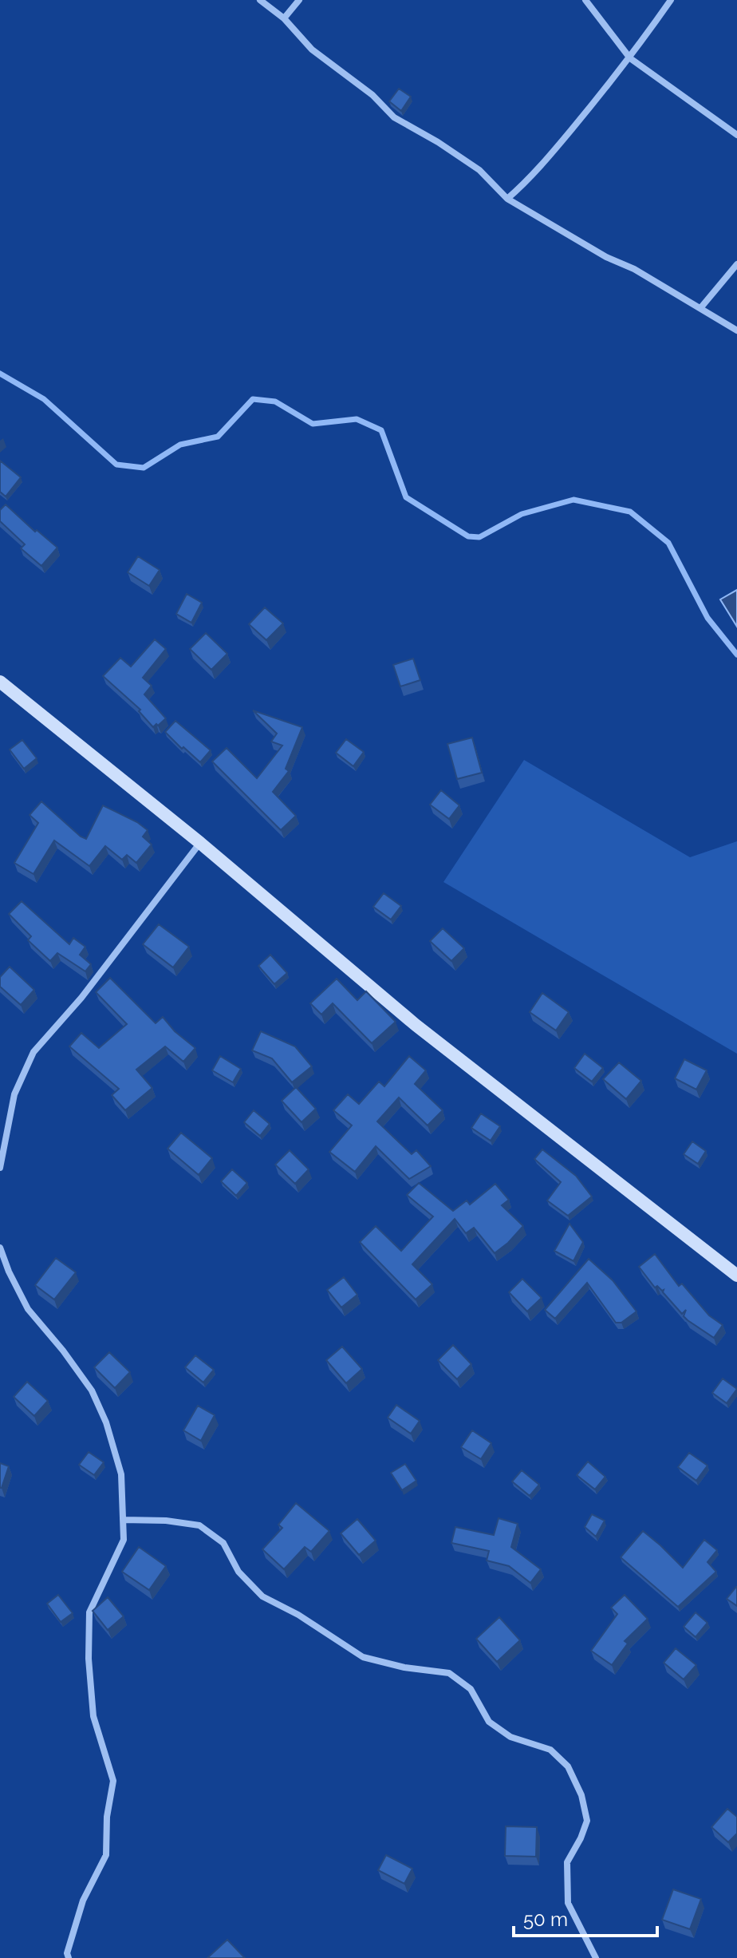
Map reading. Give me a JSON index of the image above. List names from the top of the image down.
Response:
{
  "scale_bar": "50 m"
}
